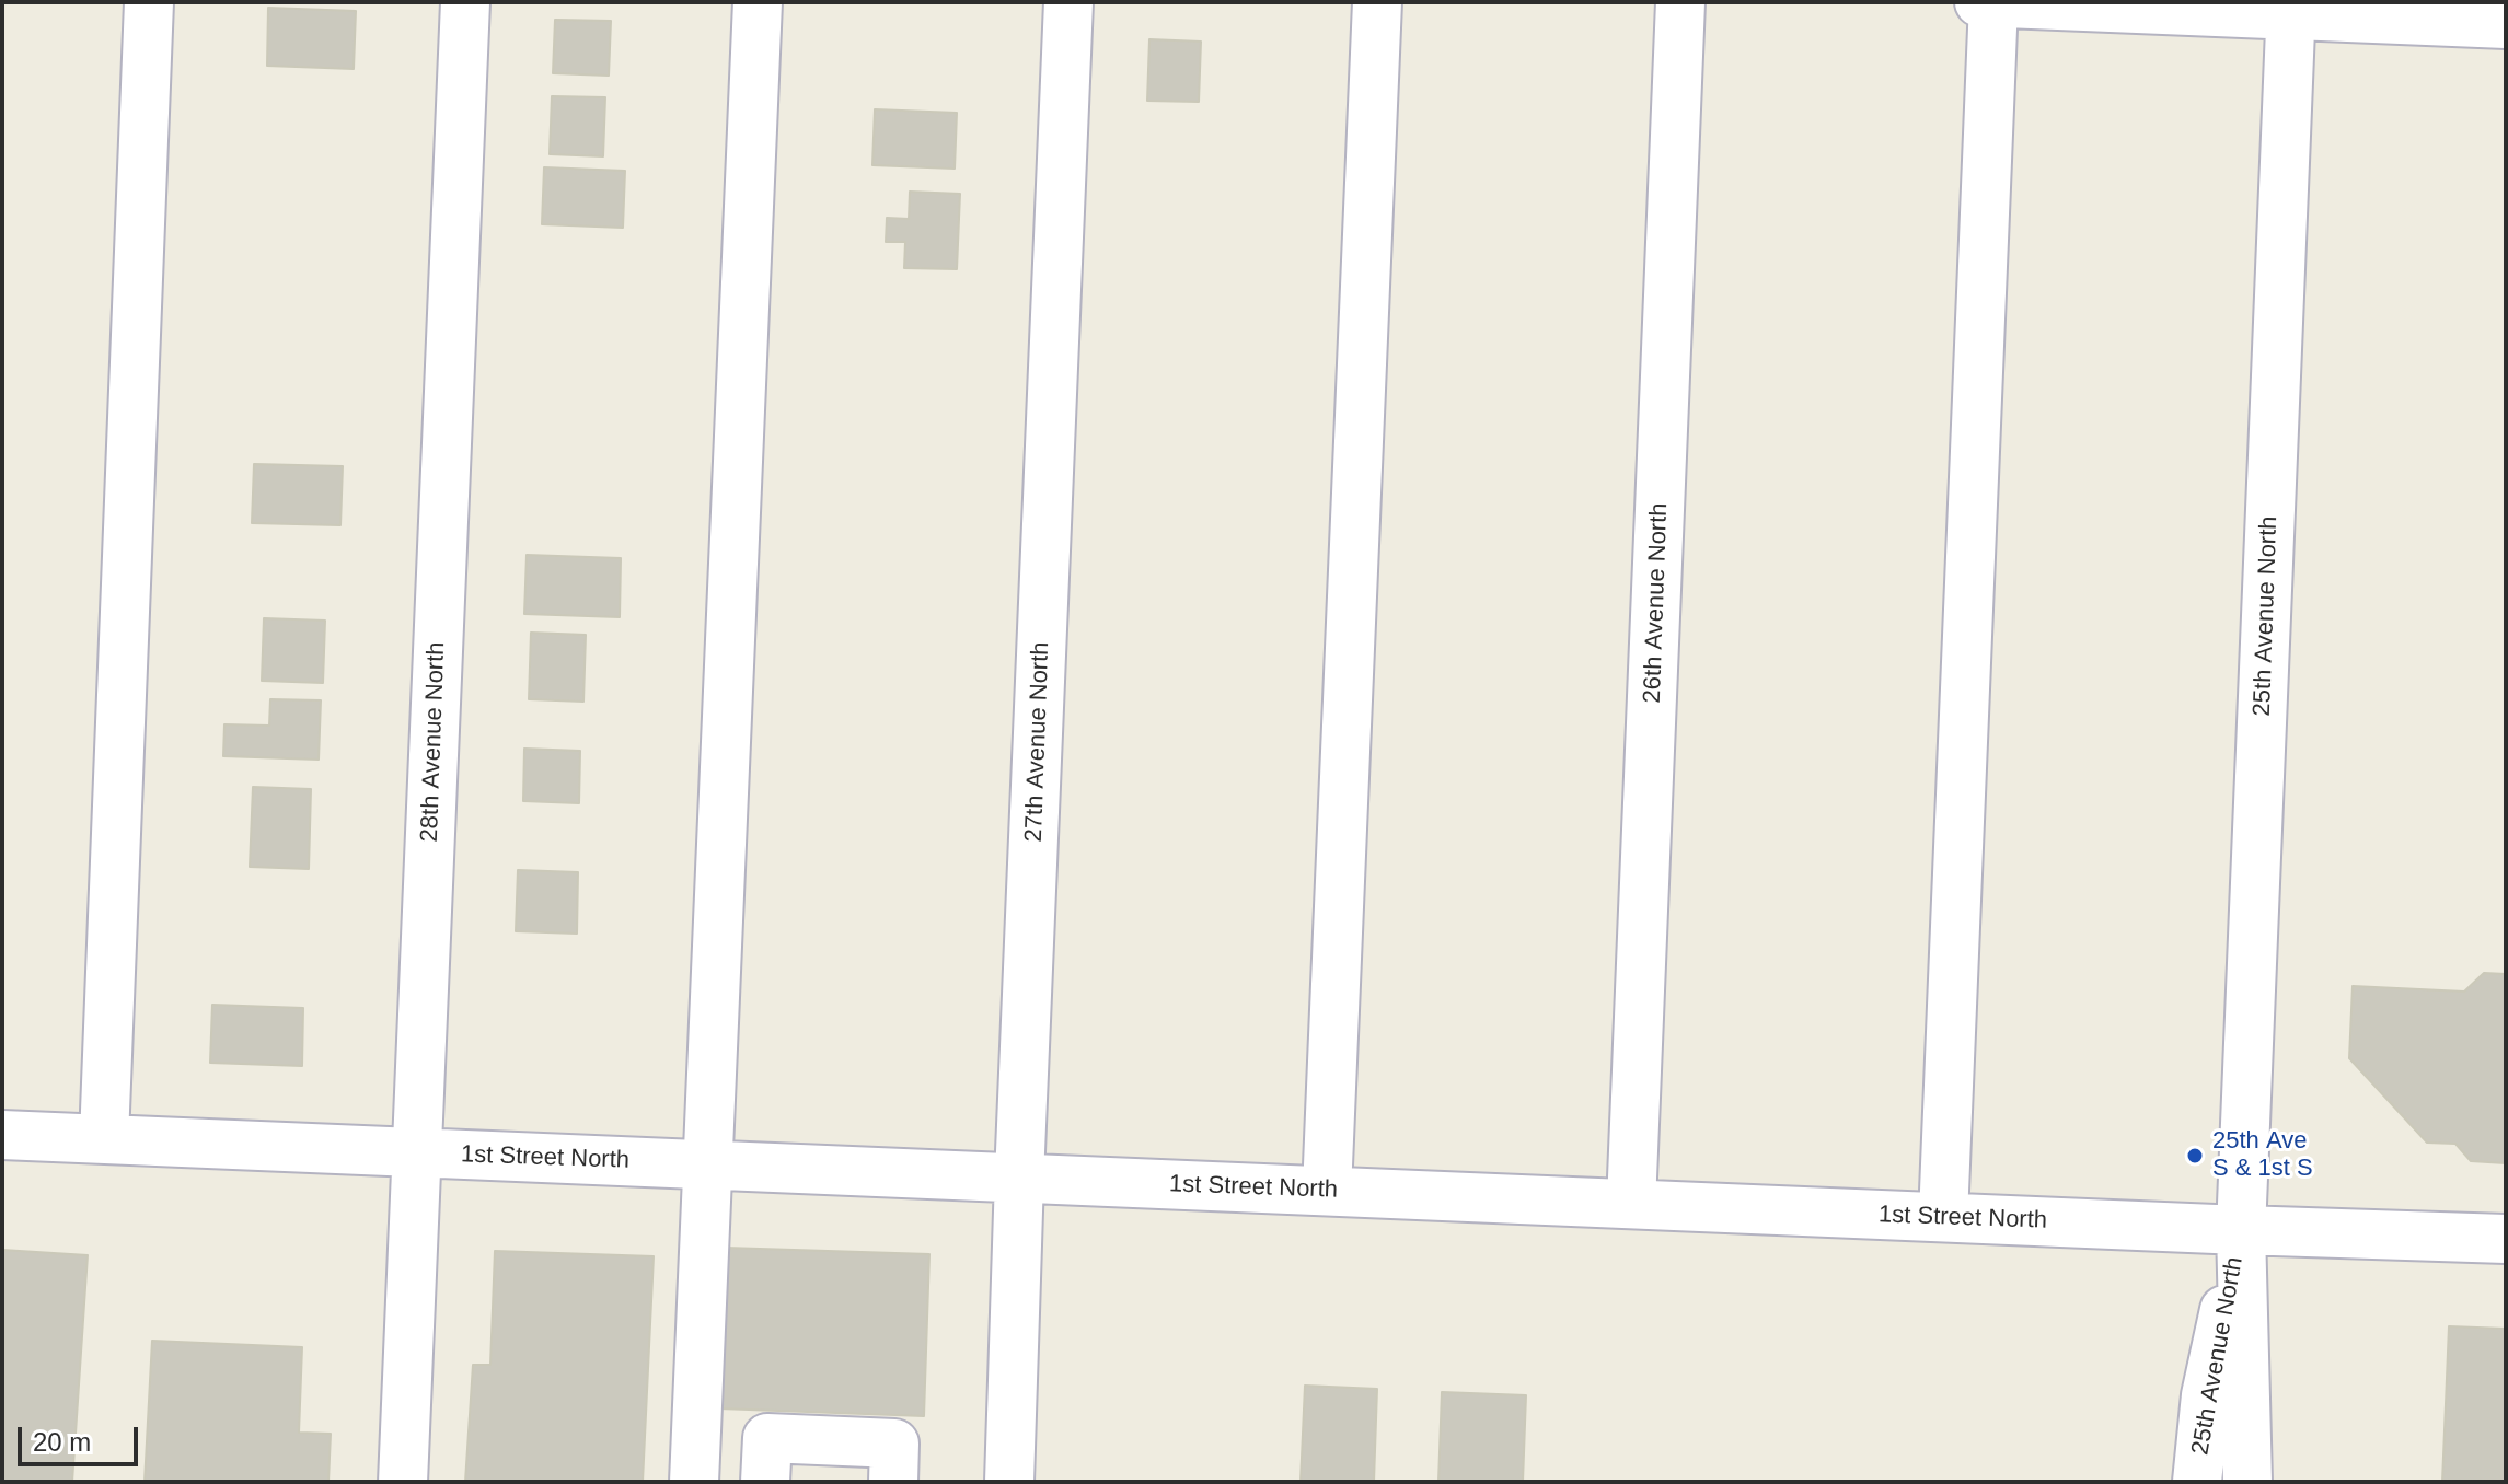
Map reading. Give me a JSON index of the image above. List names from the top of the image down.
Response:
{
  "streets": {
    "street": [
      "26th Avenue North",
      "25th Avenue North",
      "28th Avenue North",
      "27th Avenue North",
      "1st Street North"
    ]
  },
  "crossings": [
    ["26th Avenue North", "1st Street North"],
    ["25th Avenue North", "1st Street North"],
    ["28th Avenue North", "1st Street North"],
    ["27th Avenue North", "1st Street North"]
  ],
  "places": ["25th Ave S & 1st S"],
  "scale_bar": "20 m"
}
